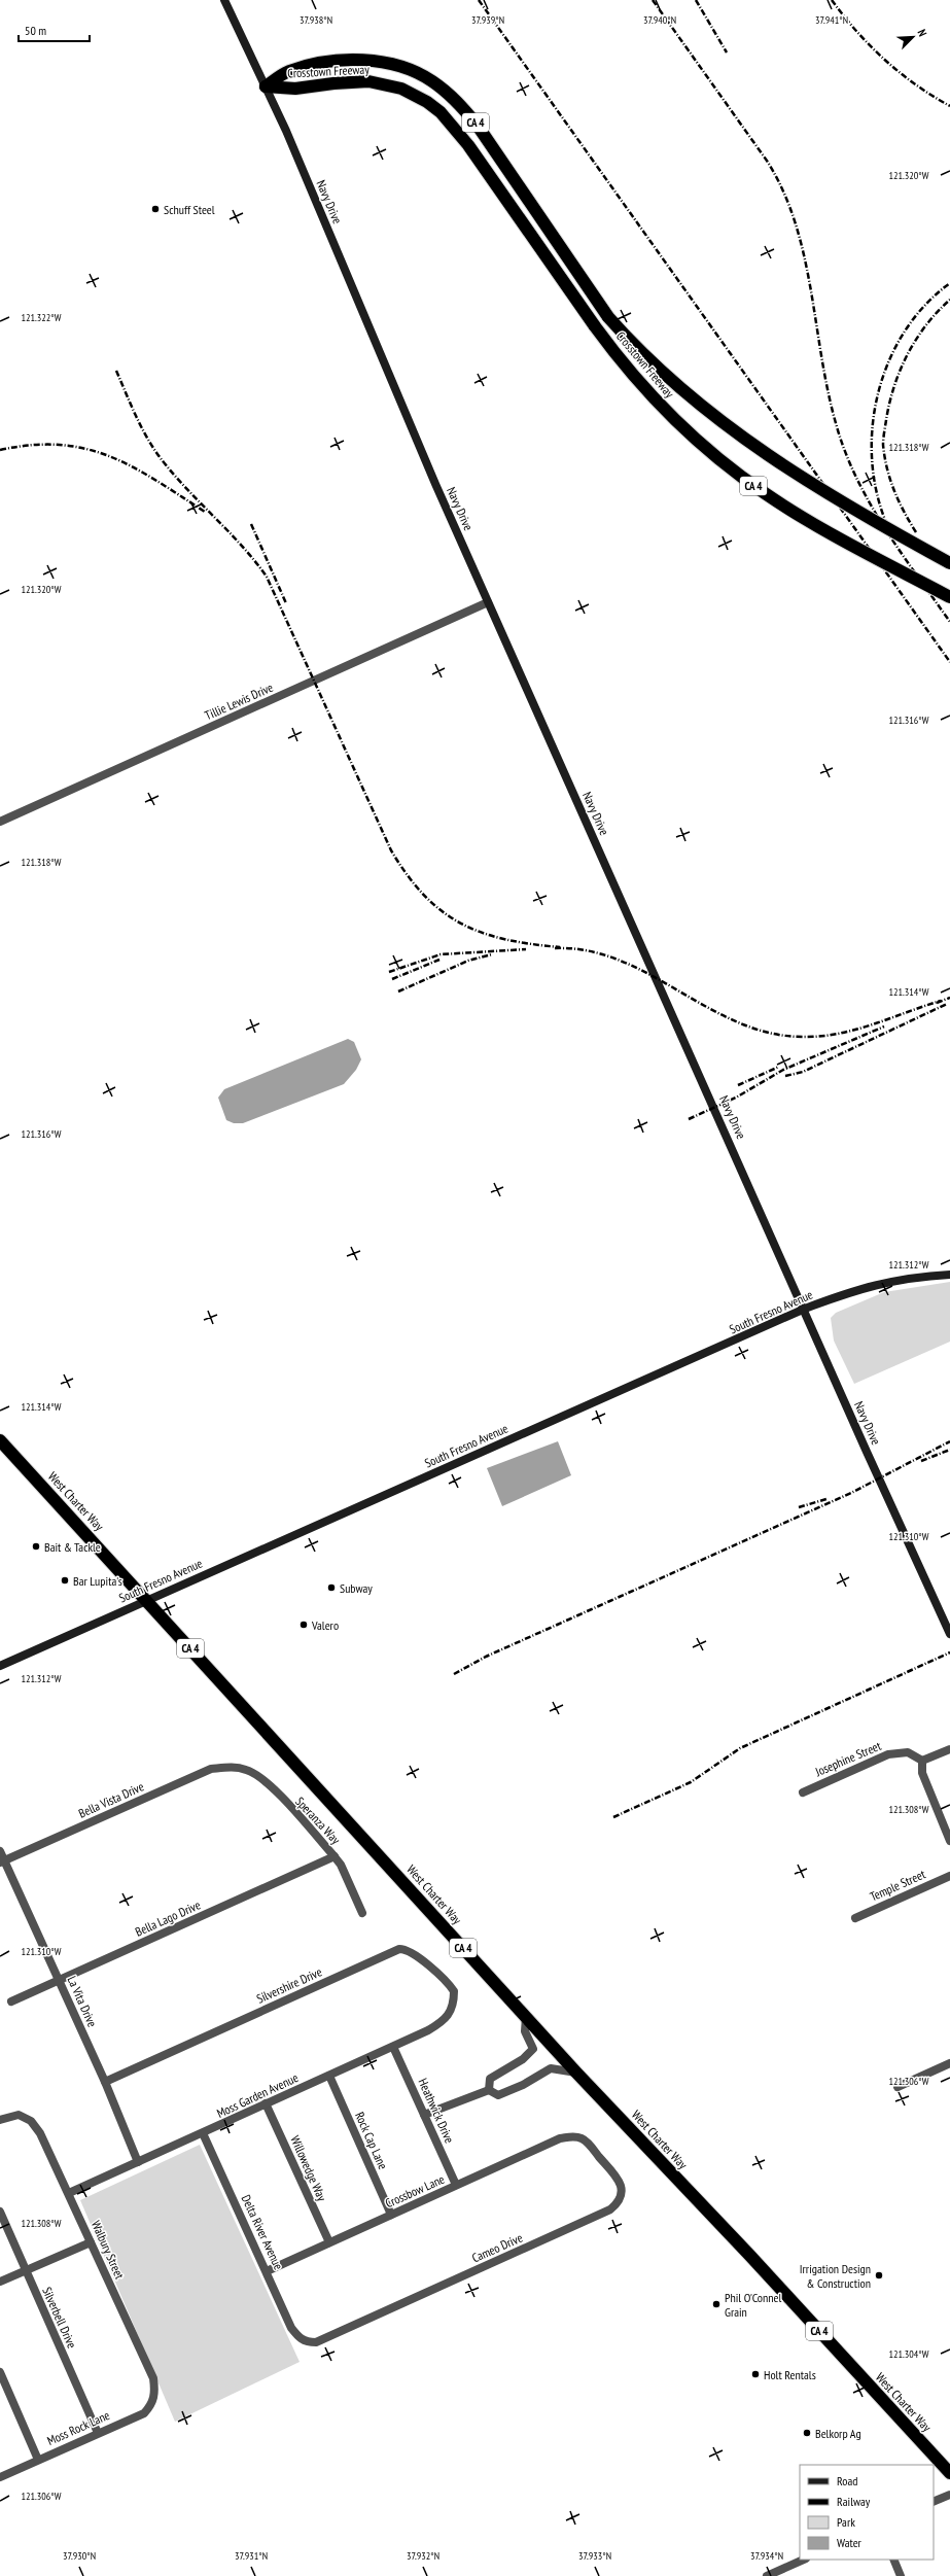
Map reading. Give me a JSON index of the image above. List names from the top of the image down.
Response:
{
  "streets": {
    "highway": ["Crosstown Freeway", "CA 4", "West Charter Way"],
    "street": [
      "Navy Drive",
      "Tillie Lewis Drive",
      "South Fresno Avenue",
      "Josephine Street",
      "Bella Vista Drive",
      "Speranza Way",
      "Temple Street",
      "Bella Lago Drive",
      "Silvershire Drive",
      "La Vita Drive",
      "Moss Garden Avenue",
      "Heathwick Drive",
      "Rock Cap Lane",
      "Willowedge Way",
      "Crossbow Lane",
      "Delta River Avenue",
      "Cameo Drive",
      "Walbury Street",
      "Silverbell Drive",
      "Moss Rock Lane"
    ]
  },
  "crossings": [
    ["Crosstown Freeway", "Navy Drive"],
    ["Navy Drive", "Tillie Lewis Drive"],
    ["Navy Drive", "South Fresno Avenue"],
    ["South Fresno Avenue", "West Charter Way"],
    ["Bella Vista Drive", "Speranza Way"],
    ["Bella Vista Drive", "La Vita Drive"],
    ["Speranza Way", "Bella Lago Drive"],
    ["Bella Lago Drive", "La Vita Drive"],
    ["Silvershire Drive", "La Vita Drive"],
    ["Silvershire Drive", "Moss Garden Avenue"],
    ["La Vita Drive", "Moss Garden Avenue"],
    ["Moss Garden Avenue", "Heathwick Drive"],
    ["Moss Garden Avenue", "Rock Cap Lane"],
    ["Moss Garden Avenue", "Willowedge Way"],
    ["Moss Garden Avenue", "Delta River Avenue"],
    ["Moss Garden Avenue", "Walbury Street"],
    ["Heathwick Drive", "Crossbow Lane"],
    ["Rock Cap Lane", "Crossbow Lane"],
    ["Willowedge Way", "Crossbow Lane"],
    ["Crossbow Lane", "Delta River Avenue"],
    ["Crossbow Lane", "Cameo Drive"],
    ["Delta River Avenue", "Cameo Drive"],
    ["Walbury Street", "Moss Rock Lane"],
    ["Silverbell Drive", "Moss Rock Lane"]
  ],
  "places": [
    "Schuff Steel",
    "Bait & Tackle",
    "Bar Lupita's",
    "Subway",
    "Valero",
    "Irrigation Design & Construction",
    "Phil O'Connel Grain",
    "Holt Rentals",
    "Belkorp Ag"
  ],
  "legend": [
    "Road",
    "Railway",
    "Park",
    "Water"
  ],
  "scale_bar": "50 m",
  "north": "top right",
  "coordinates": [
    "37.938°N",
    "37.939°N",
    "37.941°N",
    "37.940°N",
    "121.320°W",
    "121.322°W",
    "121.318°W",
    "121.316°W",
    "121.314°W",
    "121.312°W",
    "121.310°W",
    "121.308°W",
    "121.306°W",
    "121.304°W",
    "37.930°N",
    "37.931°N",
    "37.932°N",
    "37.933°N",
    "37.934°N"
  ]
}
